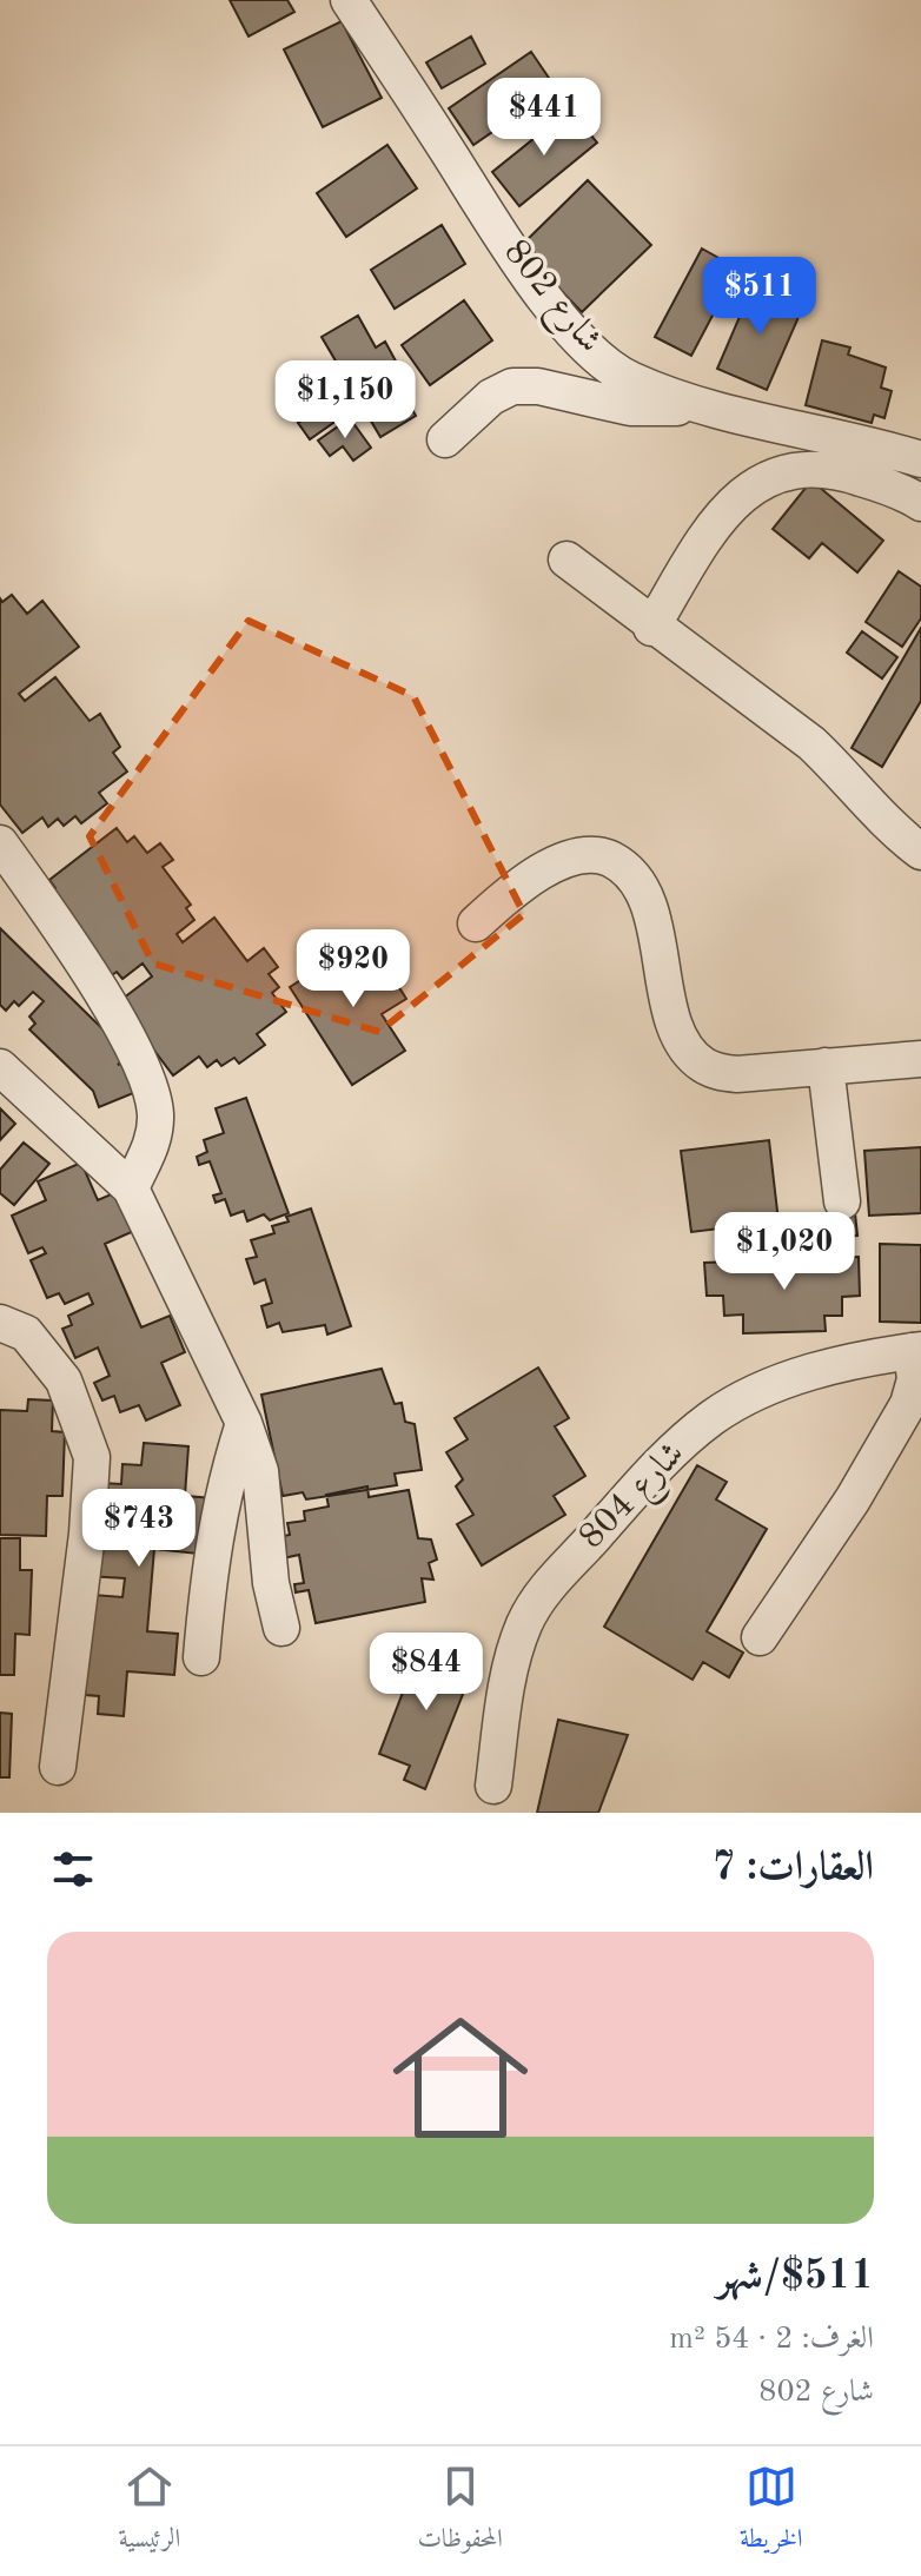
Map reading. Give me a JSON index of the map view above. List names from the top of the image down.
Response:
{
  "streets": {
    "street": ["شارع 802", "شارع 804"]
  },
  "page": {
    "price": [
      "$441",
      "$511",
      "$1,150",
      "$920",
      "$1,020",
      "$743",
      "$844"
    ],
    "heading": "العقارات: 7",
    "list": [
      {
        "name": "$511/شهر",
        "note": "الغرف: 2 · 54 m² · شارع 802"
      }
    ],
    "tabs": ["الخريطة", "المحفوظات", "الرئيسية"]
  }
}
